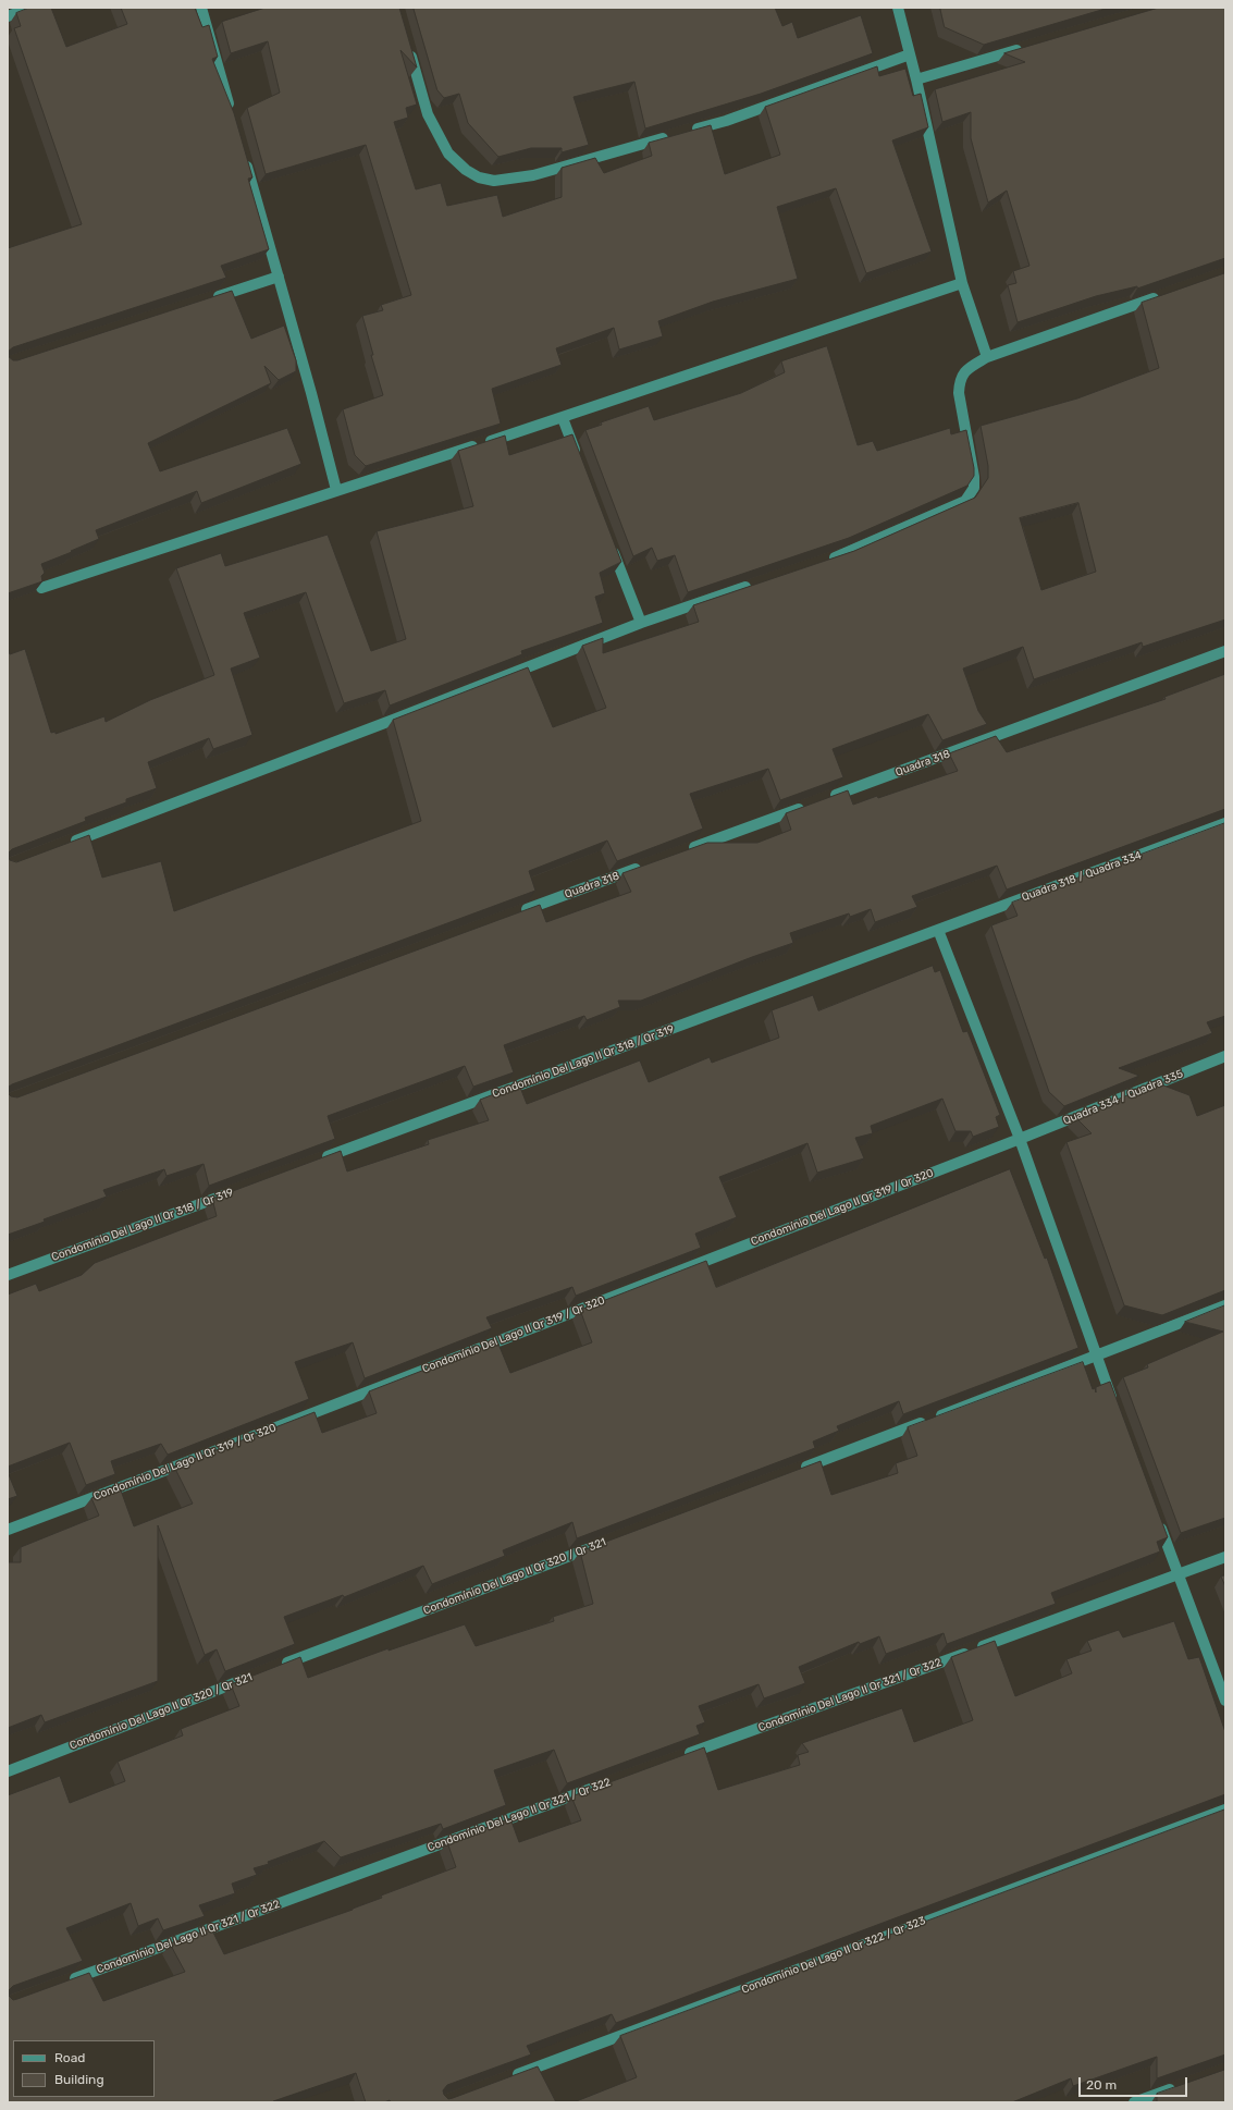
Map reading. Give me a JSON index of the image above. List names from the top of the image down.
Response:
{
  "streets": {
    "street": [
      "Quadra 318",
      "Quadra 318 / Quadra 334",
      "Condomínio Del Lago II Qr 318 / Qr 319",
      "Quadra 334 / Quadra 335",
      "Condomínio Del Lago II Qr 319 / Qr 320",
      "Condomínio Del Lago II Qr 320 / Qr 321",
      "Condomínio Del Lago II Qr 321 / Qr 322",
      "Condomínio Del Lago II Qr 322 / Qr 323"
    ]
  },
  "crossings": [
    ["Quadra 318 / Quadra 334", "Condomínio Del Lago II Qr 318 / Qr 319"],
    ["Quadra 334 / Quadra 335", "Condomínio Del Lago II Qr 319 / Qr 320"]
  ],
  "legend": ["Road", "Building"],
  "scale_bar": "20 m"
}
